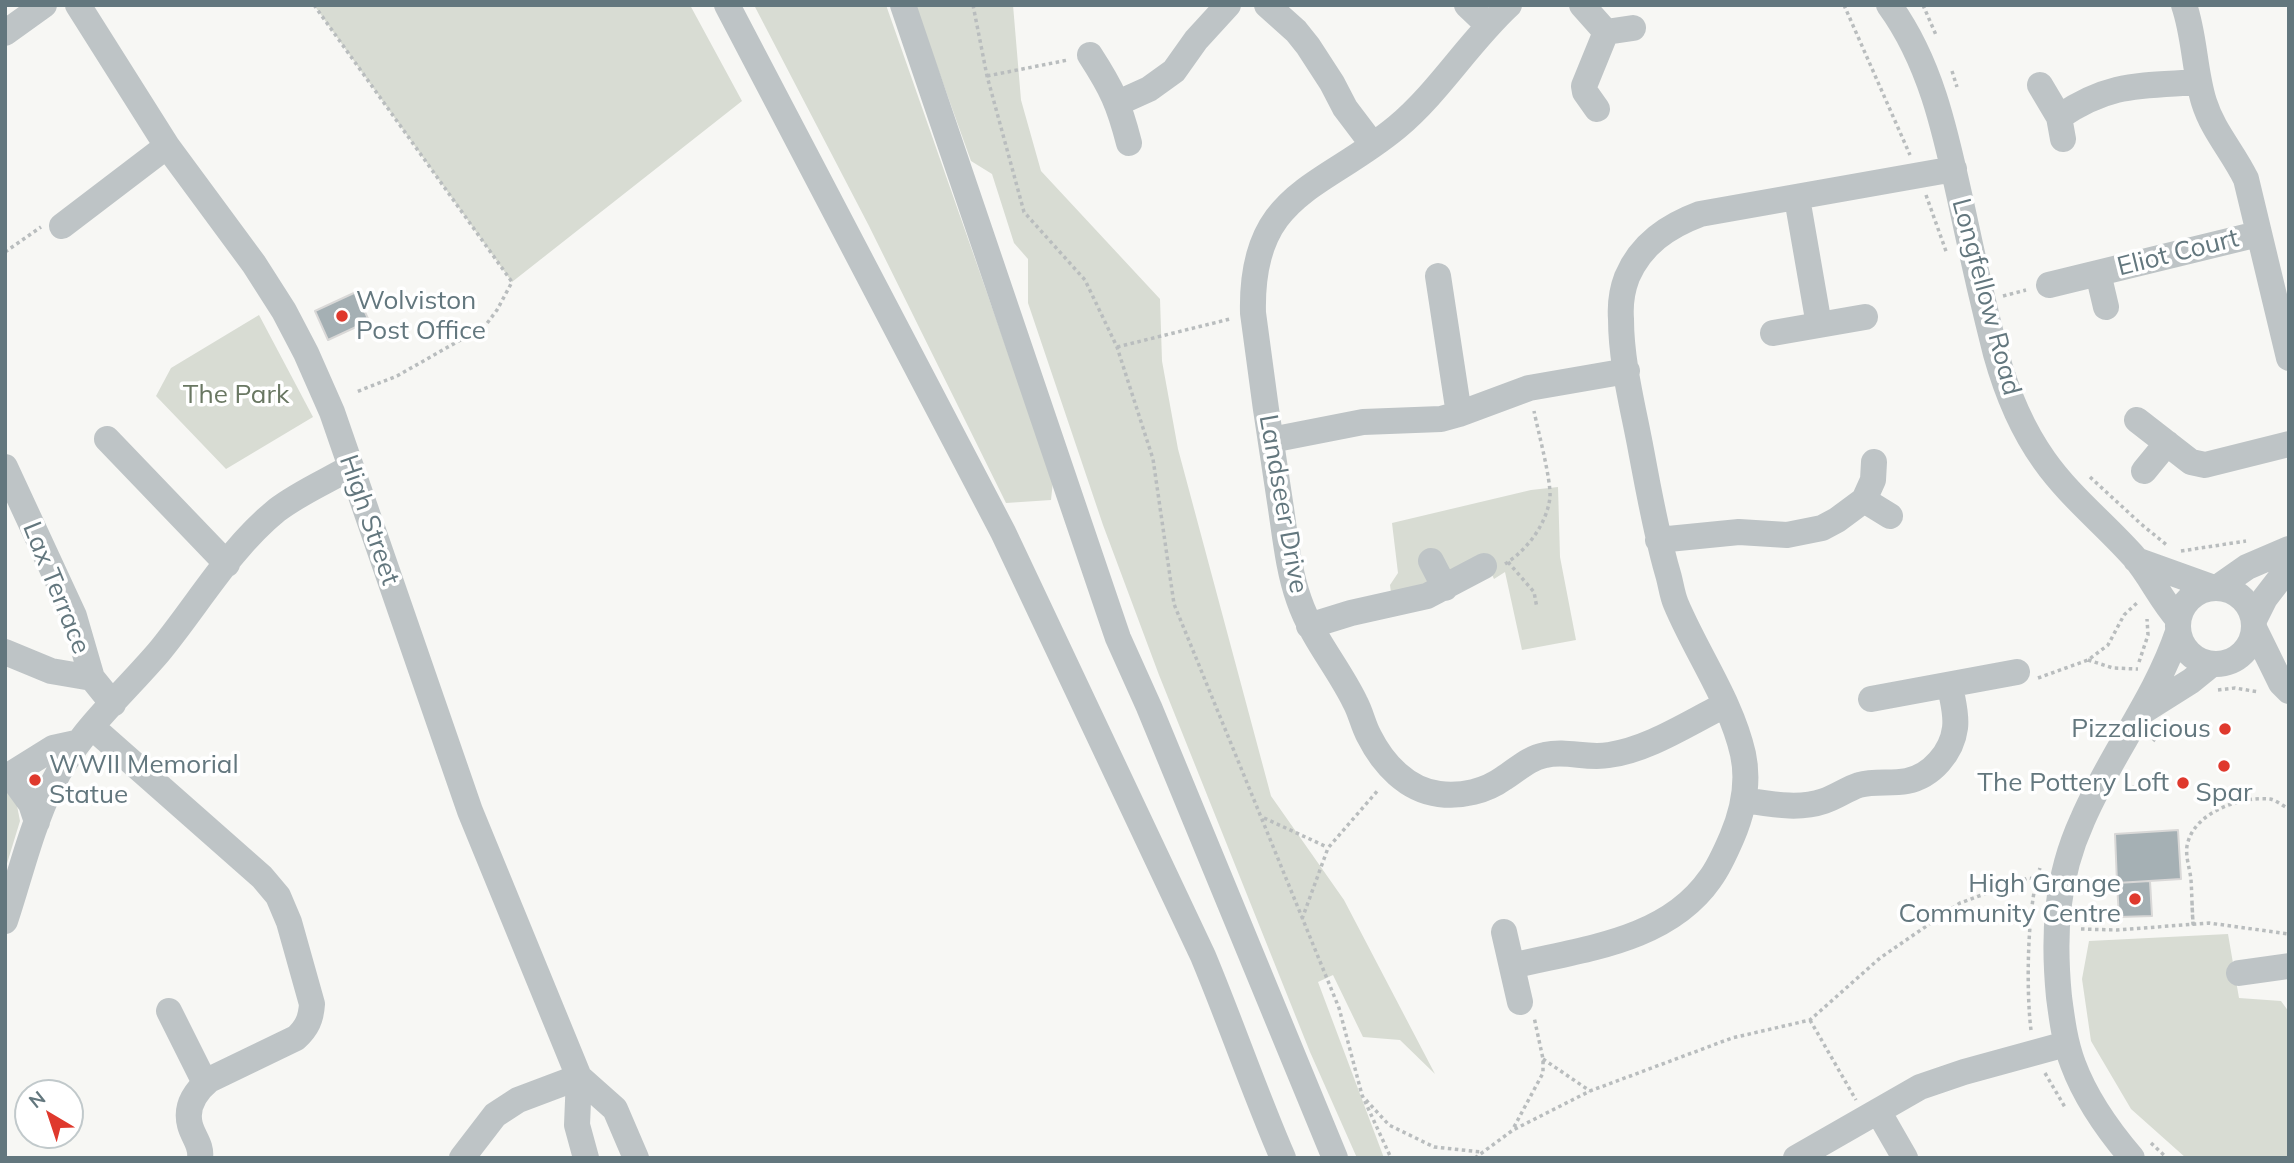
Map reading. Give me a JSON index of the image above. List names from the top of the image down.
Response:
{
  "streets": {
    "street": [
      "Eliot Court",
      "Longfellow Road",
      "Landseer Drive",
      "High Street",
      "Lax Terrace"
    ]
  },
  "parks": ["The Park"],
  "places": [
    "Wolviston Post Office",
    "Pizzalicious",
    "Spar",
    "WWII Memorial Statue",
    "The Pottery Loft",
    "High Grange Community Centre"
  ],
  "north": "top left"
}
